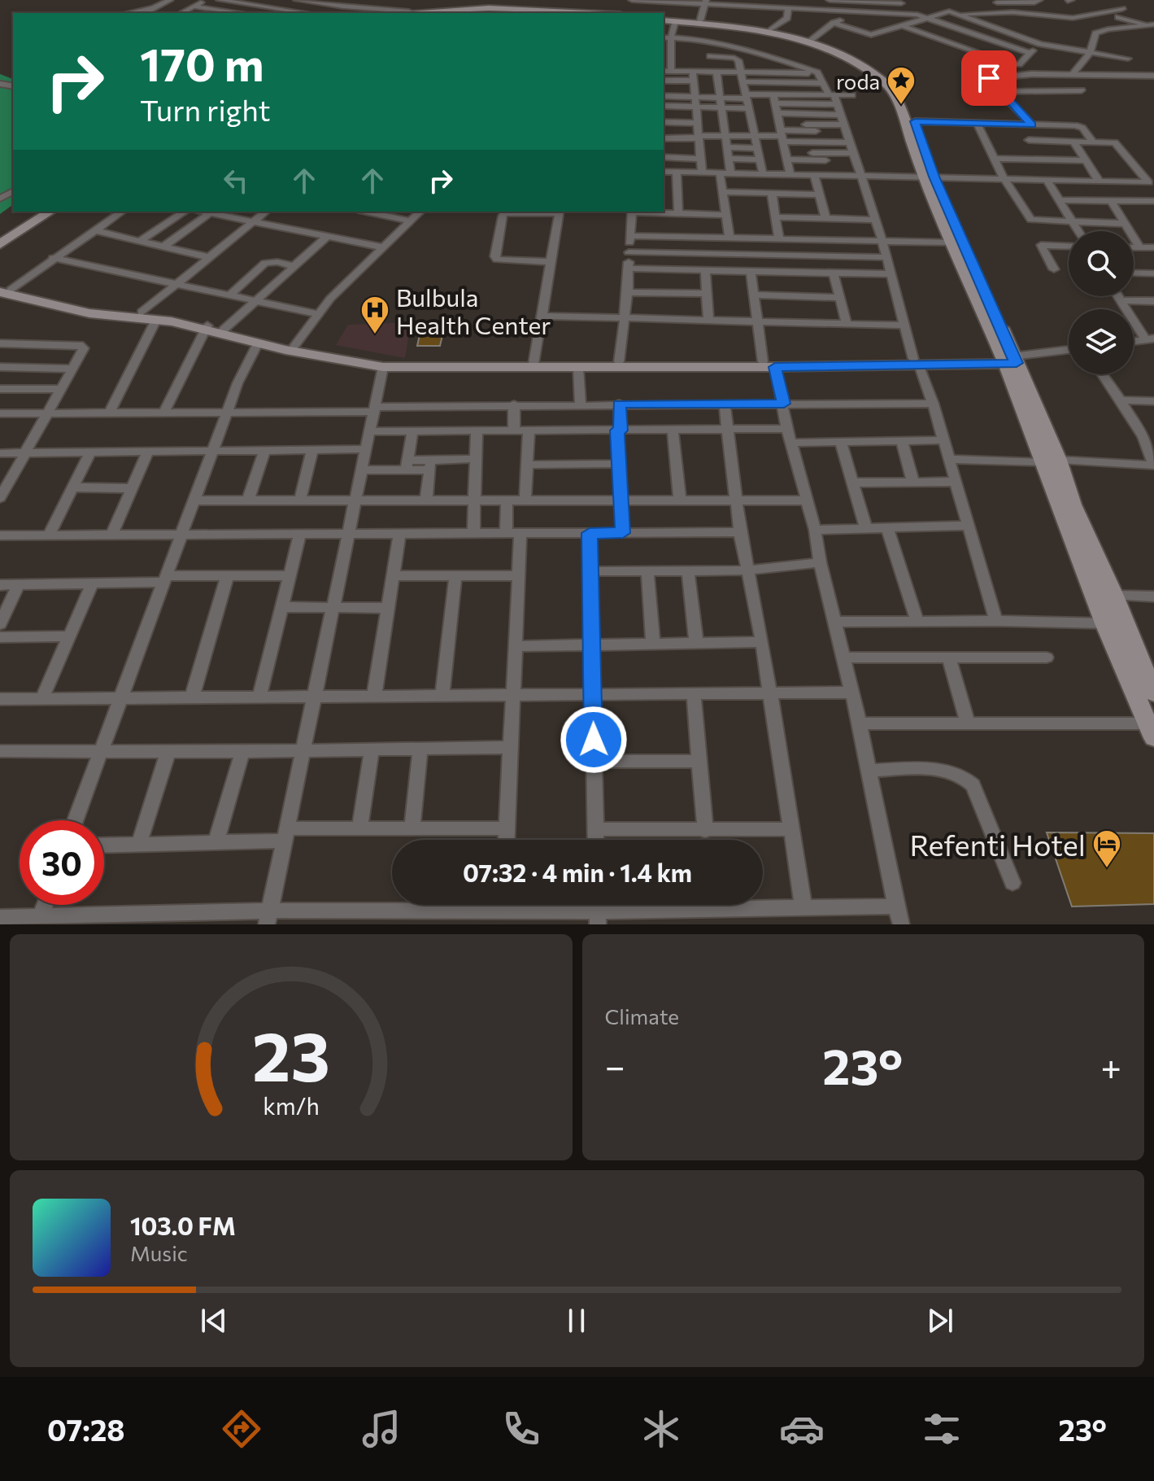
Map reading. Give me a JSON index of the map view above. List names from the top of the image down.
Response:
{
  "places": {
    "place": ["roda"],
    "hospital": ["Bulbula Health Center"],
    "hotel": ["Refenti Hotel"]
  },
  "page": {
    "turn": ["170 m", "Turn right"],
    "limit": "30",
    "trip": "07:32 · 4 min · 1.4 km",
    "tile": "Climate",
    "heat": ["−", "23°", "+"],
    "song": ["103.0 FM", "Music"],
    "tabs": ["07:28", "23°"],
    "gauge": ["23", "km/h"]
  }
}
